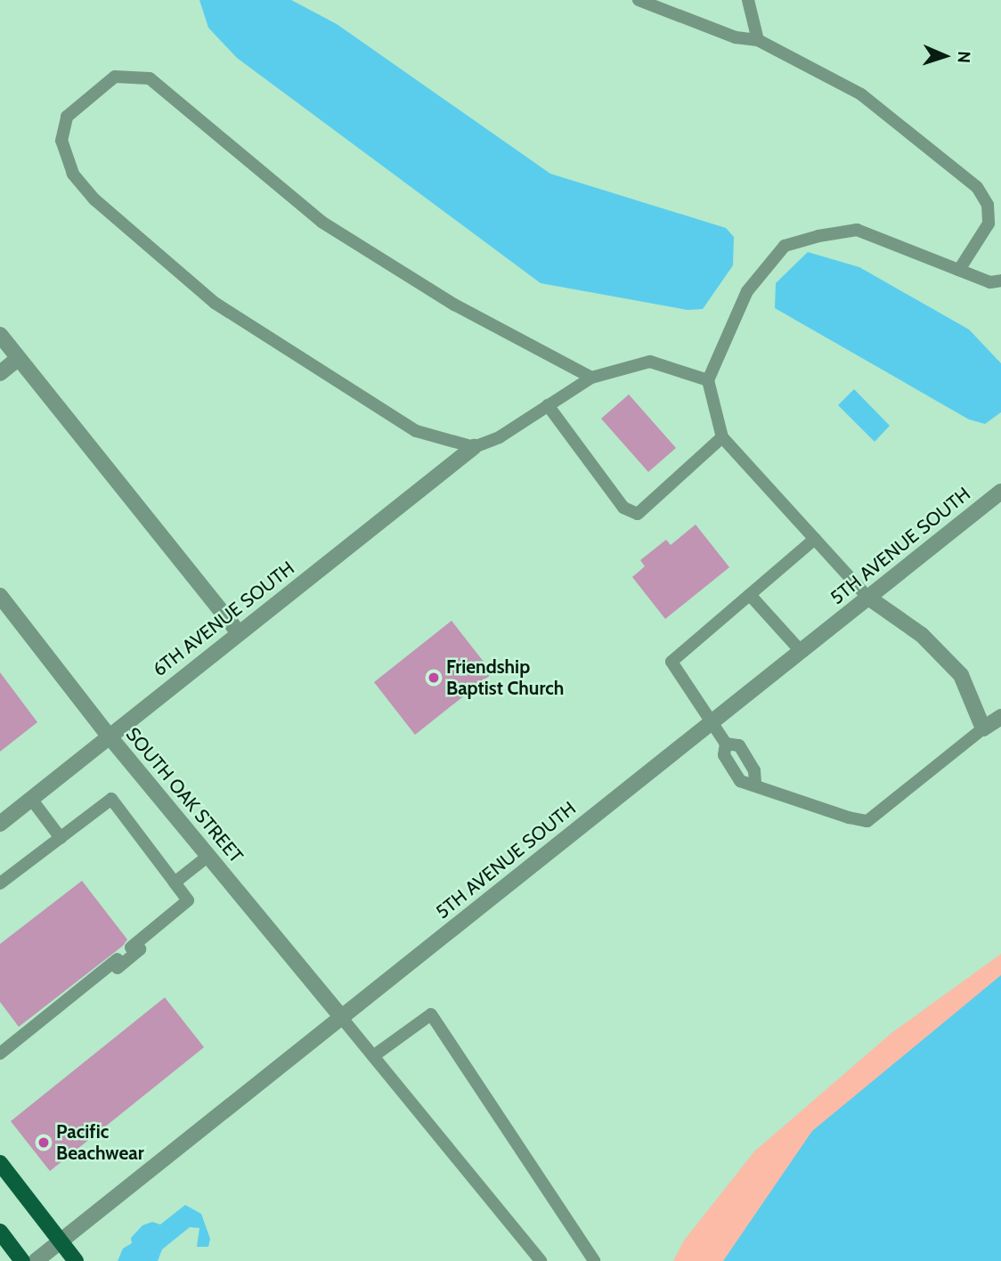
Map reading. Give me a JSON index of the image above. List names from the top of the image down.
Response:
{
  "streets": {
    "street": ["5TH AVENUE SOUTH", "6TH AVENUE SOUTH", "SOUTH OAK STREET"]
  },
  "crossings": [
    ["5TH AVENUE SOUTH", "SOUTH OAK STREET"],
    ["6TH AVENUE SOUTH", "SOUTH OAK STREET"]
  ],
  "places": ["Friendship Baptist Church", "Pacific Beachwear"],
  "north": "right"
}
